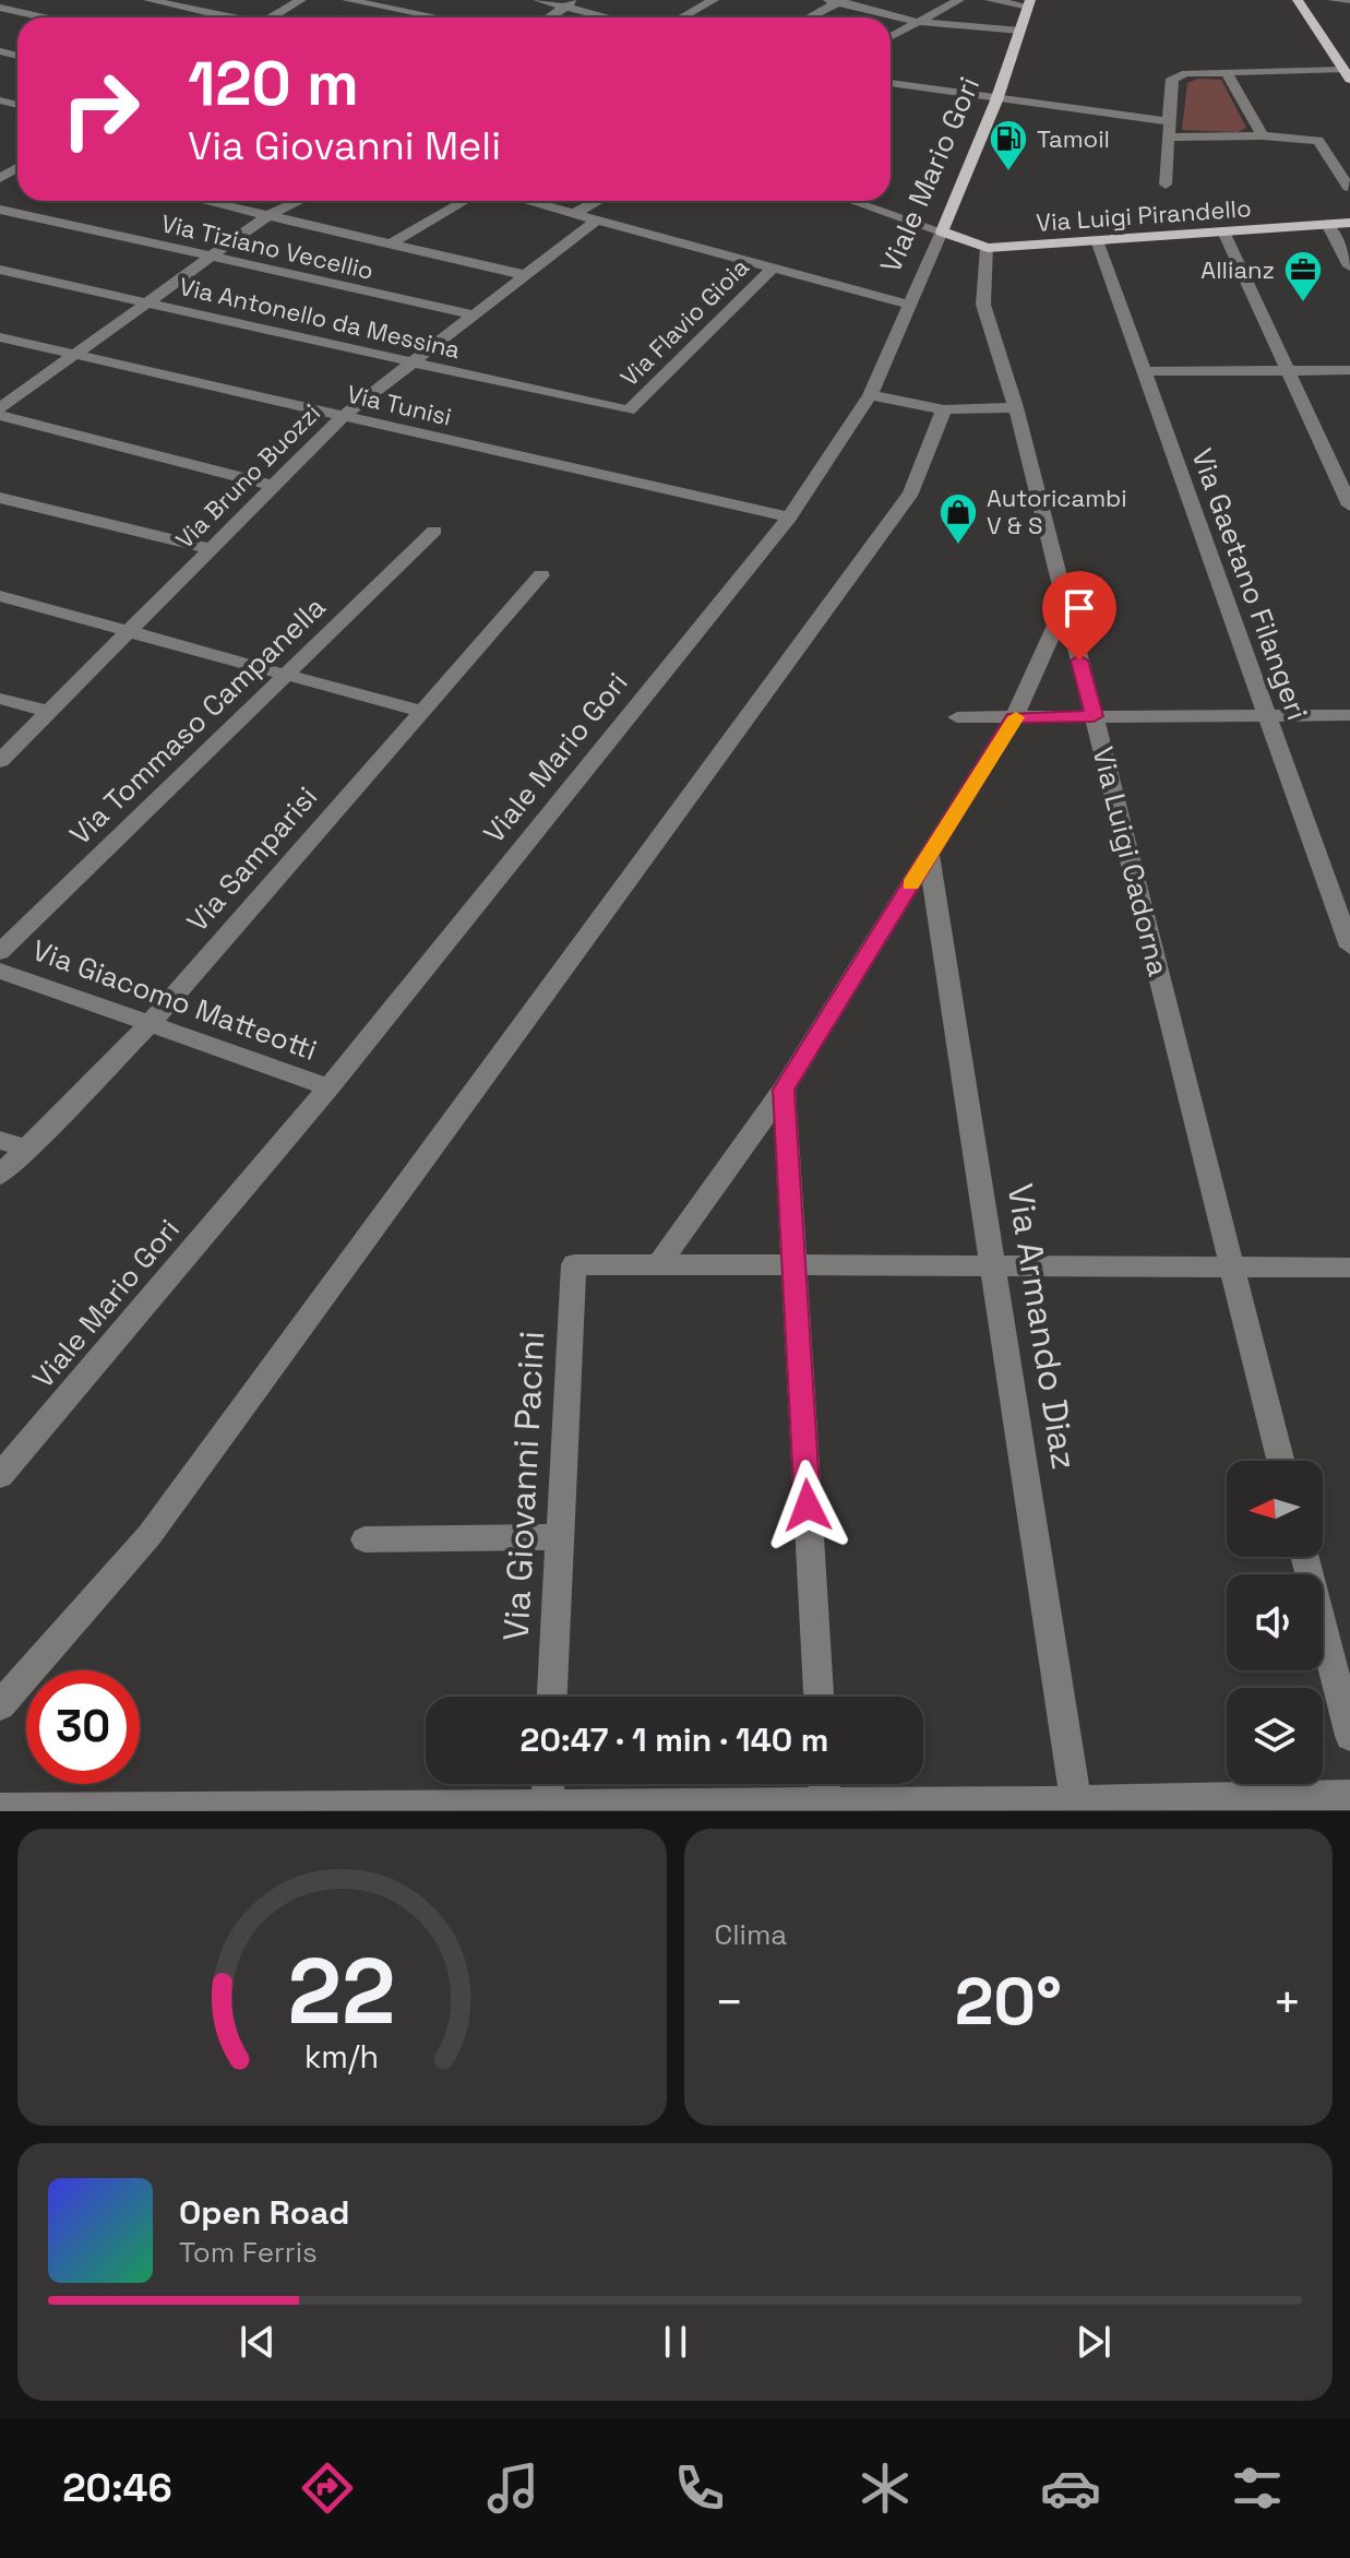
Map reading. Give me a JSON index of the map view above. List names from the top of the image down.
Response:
{
  "streets": {
    "main road": ["Viale Mario Gori", "Via Luigi Pirandello"],
    "street": [
      "Via Tiziano Vecellio",
      "Via Antonello da Messina",
      "Via Flavio Gioia",
      "Via Tunisi",
      "Via Bruno Buozzi",
      "Via Gaetano Filangeri",
      "Via Tommaso Campanella",
      "Via Samparisi",
      "Via Luigi Cadorna",
      "Via Giacomo Matteotti",
      "Via Armando Diaz",
      "Via Giovanni Pacini"
    ]
  },
  "crossings": [
    ["Viale Mario Gori", "Via Luigi Pirandello"],
    ["Viale Mario Gori", "Via Tunisi"],
    ["Viale Mario Gori", "Via Giacomo Matteotti"],
    ["Via Luigi Pirandello", "Via Gaetano Filangeri"],
    ["Via Luigi Pirandello", "Via Luigi Cadorna"],
    ["Via Tiziano Vecellio", "Via Bruno Buozzi"],
    ["Via Antonello da Messina", "Via Flavio Gioia"],
    ["Via Antonello da Messina", "Via Bruno Buozzi"],
    ["Via Tunisi", "Via Bruno Buozzi"],
    ["Via Samparisi", "Via Giacomo Matteotti"]
  ],
  "places": {
    "fuel station": ["Tamoil"],
    "office": ["Allianz"],
    "shop": ["Autoricambi V & S"]
  },
  "north": "left",
  "page": {
    "turn": ["120 m", "Via Giovanni Meli"],
    "limit": "30",
    "trip": "20:47 · 1 min · 140 m",
    "tile": "Clima",
    "heat": ["−", "20°", "+"],
    "song": ["Open Road", "Tom Ferris"],
    "tabs": "20:46",
    "gauge": ["22", "km/h"]
  }
}
